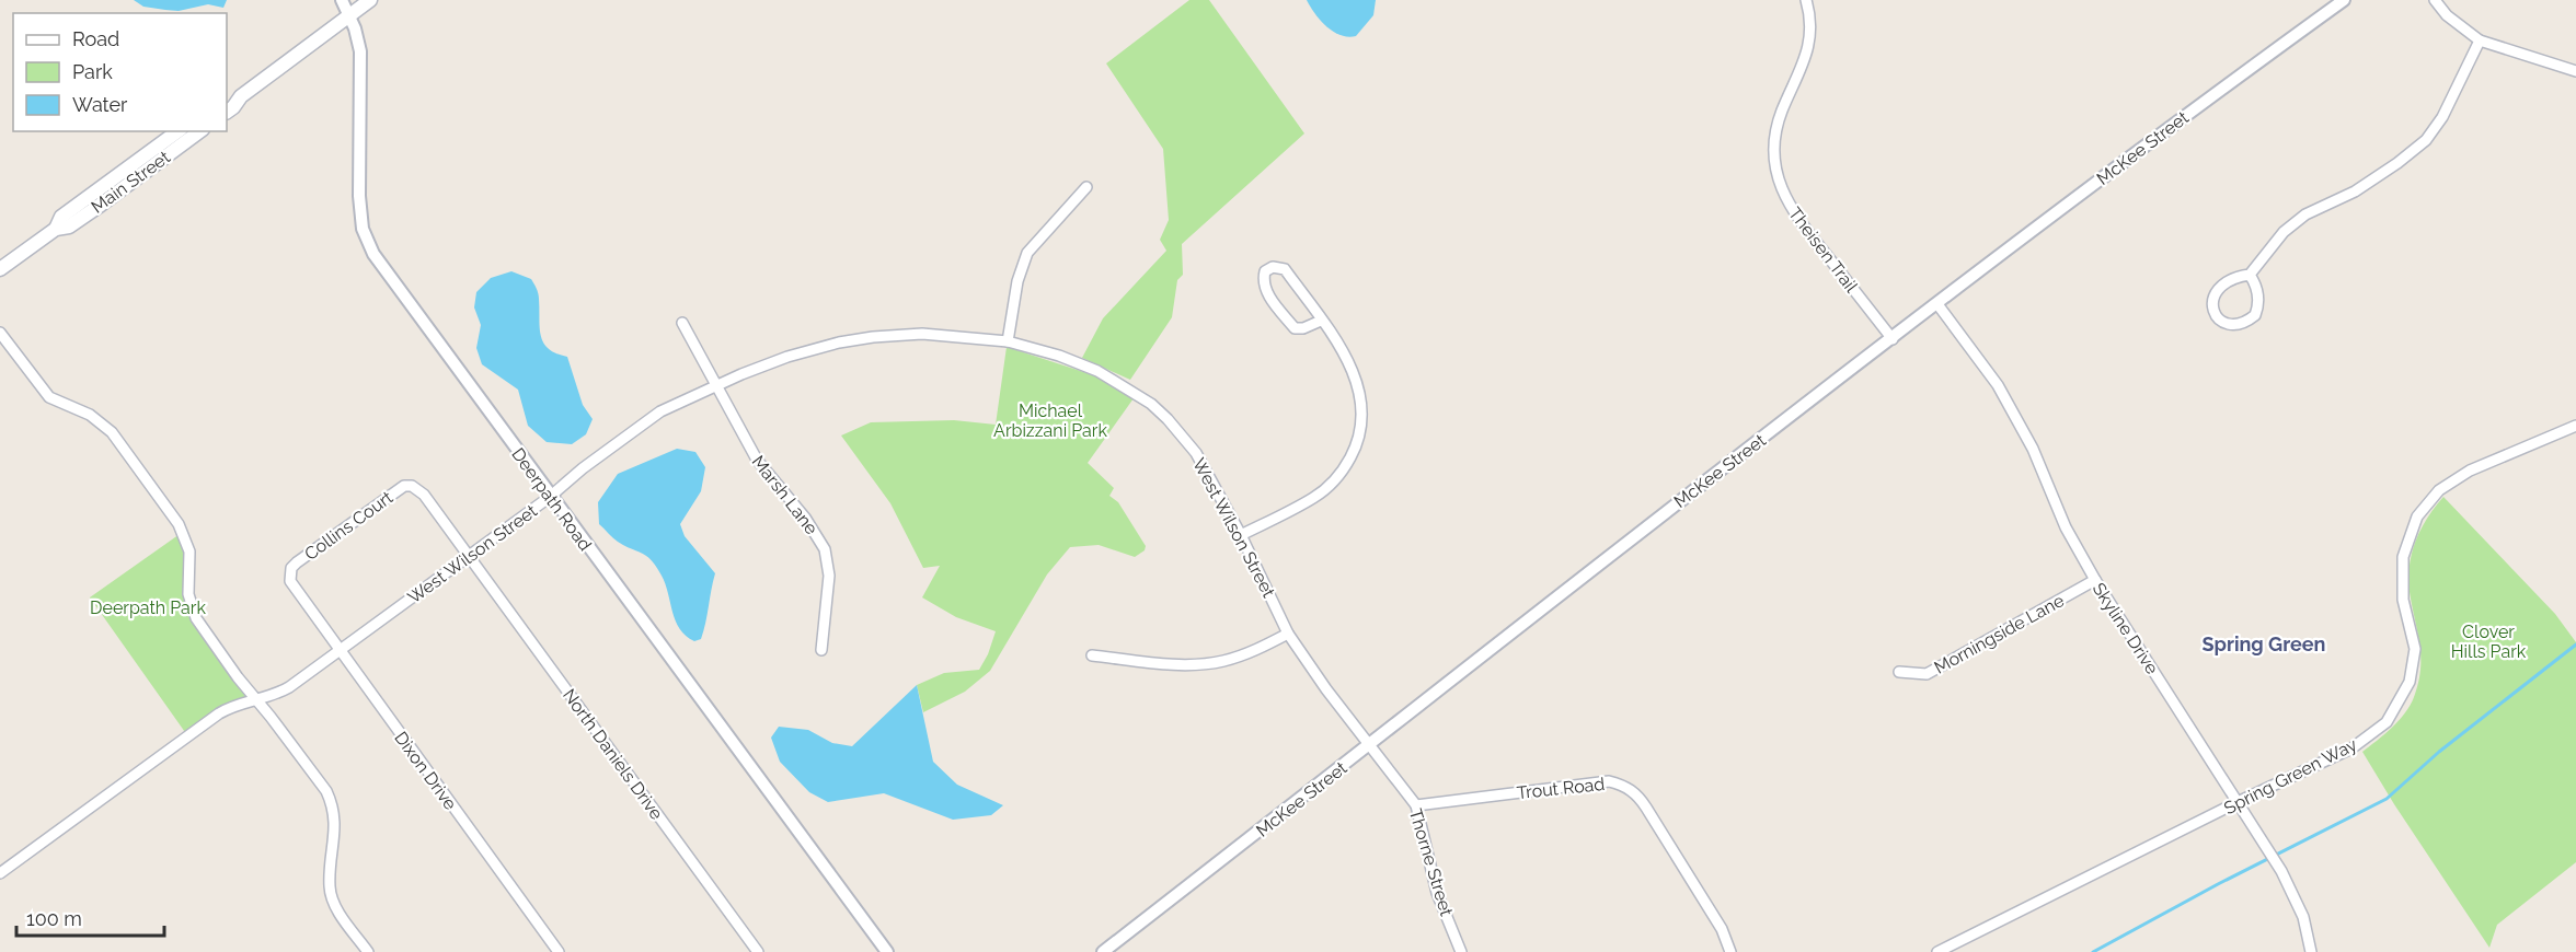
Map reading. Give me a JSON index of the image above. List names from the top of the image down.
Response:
{
  "streets": {
    "main road": ["Main Street"],
    "street": [
      "McKee Street",
      "Theisen Trail",
      "Marsh Lane",
      "Deerpath Road",
      "Collins Court",
      "West Wilson Street",
      "Skyline Drive",
      "Morningside Lane",
      "North Daniels Drive",
      "Dixon Drive",
      "Spring Green Way",
      "Trout Road",
      "Thorne Street"
    ]
  },
  "crossings": [
    ["McKee Street", "Theisen Trail"],
    ["McKee Street", "West Wilson Street"],
    ["McKee Street", "Skyline Drive"],
    ["McKee Street", "Thorne Street"],
    ["Marsh Lane", "West Wilson Street"],
    ["Deerpath Road", "West Wilson Street"],
    ["Collins Court", "North Daniels Drive"],
    ["Collins Court", "Dixon Drive"],
    ["West Wilson Street", "North Daniels Drive"],
    ["West Wilson Street", "Dixon Drive"],
    ["West Wilson Street", "Thorne Street"],
    ["Skyline Drive", "Morningside Lane"],
    ["Skyline Drive", "Spring Green Way"],
    ["Trout Road", "Thorne Street"]
  ],
  "districts": ["Spring Green"],
  "parks": ["Michael Arbizzani Park", "Deerpath Park", "Clover Hills Park"],
  "legend": ["Road", "Park", "Water"],
  "scale_bar": "100 m"
}
